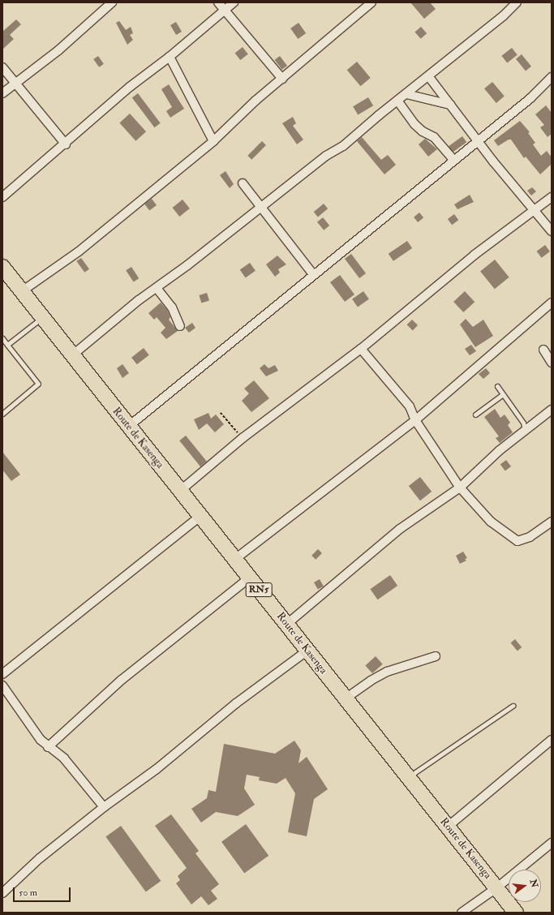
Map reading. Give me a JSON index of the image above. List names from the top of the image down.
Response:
{
  "streets": {
    "highway": ["Route de Kasenga", "RN5"]
  },
  "scale_bar": "50 m",
  "north": "right"
}
